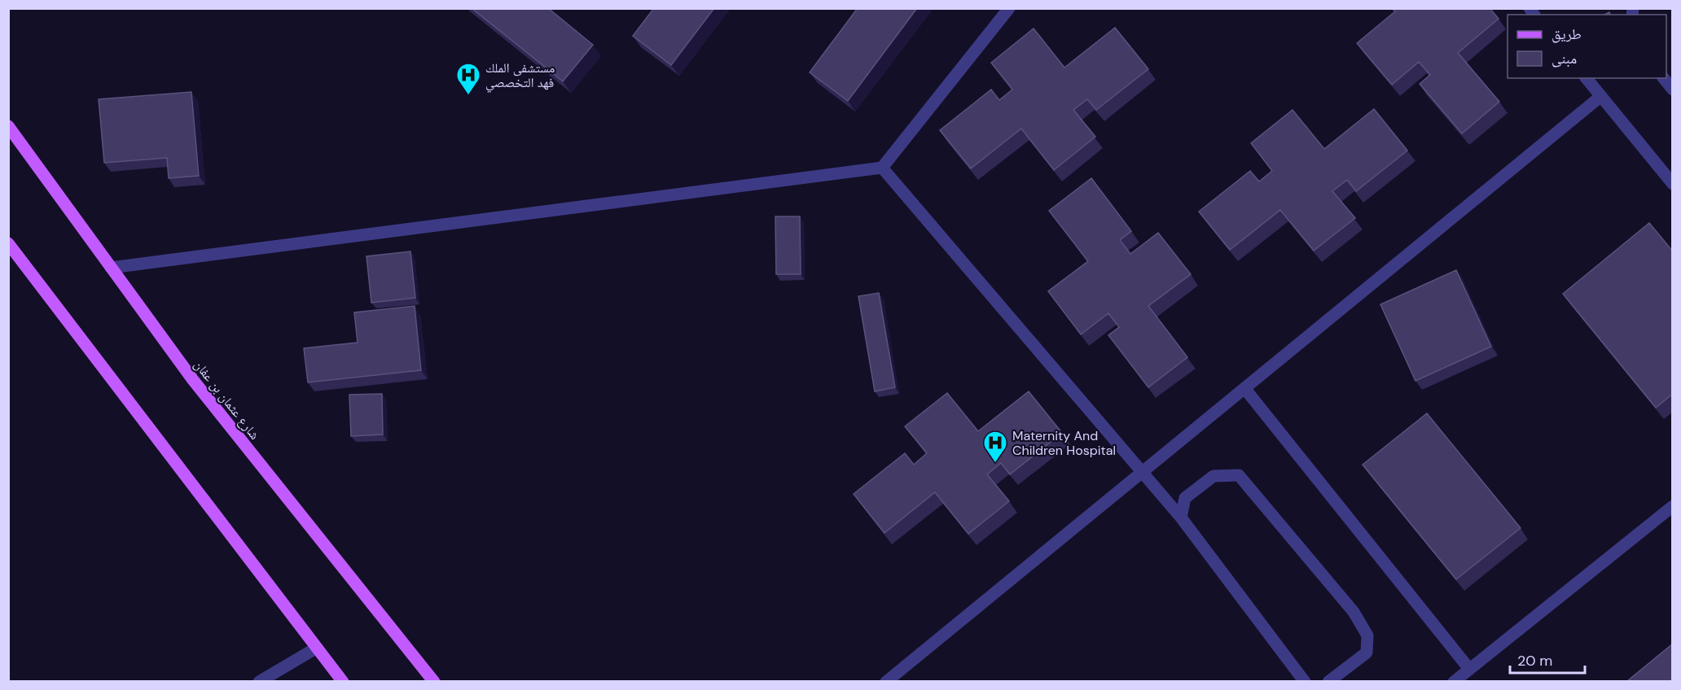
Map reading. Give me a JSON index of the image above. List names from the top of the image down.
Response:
{
  "streets": {
    "main road": ["شارع عثمان بن عفان"]
  },
  "places": {
    "hospital": ["مستشفى الملك فهد التخصصي", "Maternity And Children Hospital"]
  },
  "legend": ["طريق", "مبنى"],
  "scale_bar": "20 m"
}
